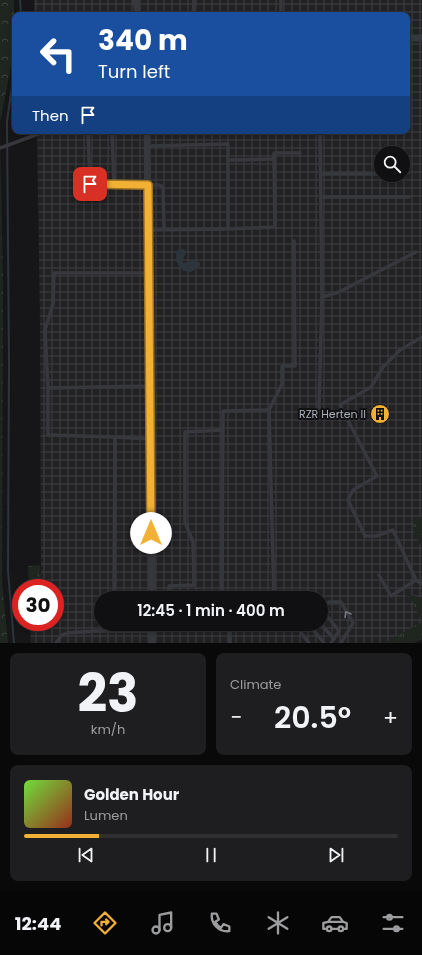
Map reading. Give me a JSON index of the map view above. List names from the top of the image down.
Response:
{
  "places": {
    "building": ["RZR Herten II"]
  },
  "page": {
    "turn": ["340 m", "Turn left"],
    "then": "Then",
    "limit": "30",
    "trip": "12:45 · 1 min · 400 m",
    "tile": [
      ["23", "km/h"],
      "Climate"
    ],
    "heat": ["−", "20.5°", "+"],
    "song": ["Golden Hour", "Lumen"],
    "tabs": "12:44"
  }
}
